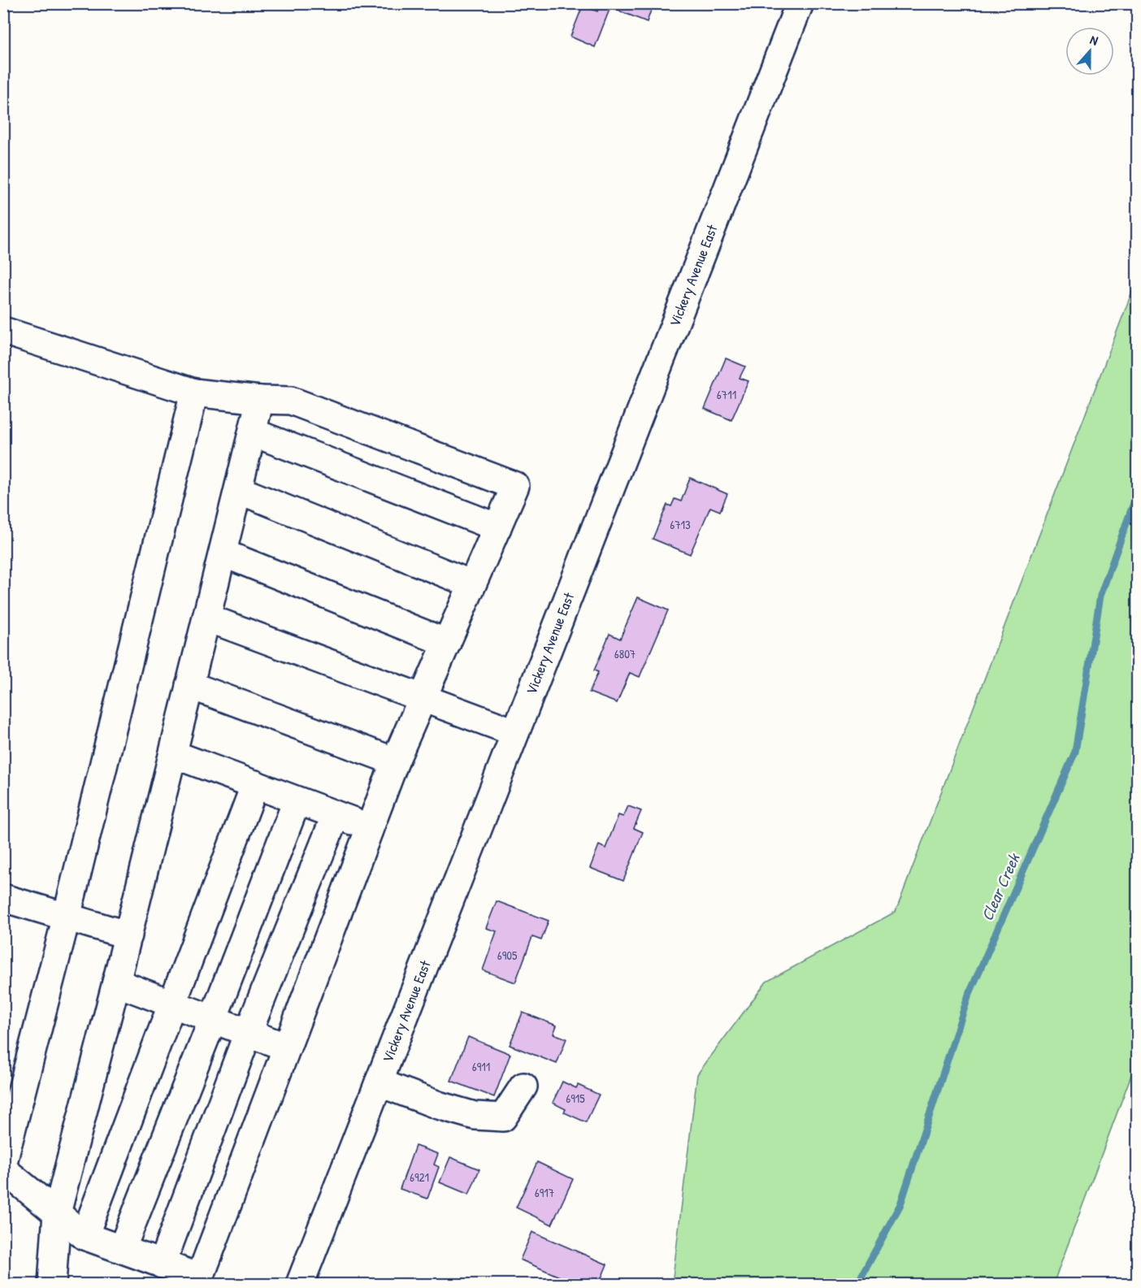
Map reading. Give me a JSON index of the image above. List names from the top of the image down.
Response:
{
  "streets": {
    "street": ["Vickery Avenue East"]
  },
  "water": ["Clear Creek"],
  "house_numbers": [
    "6711",
    "6713",
    "6807",
    "6905",
    "6911",
    "6915",
    "6921",
    "6917"
  ],
  "north": "top"
}
